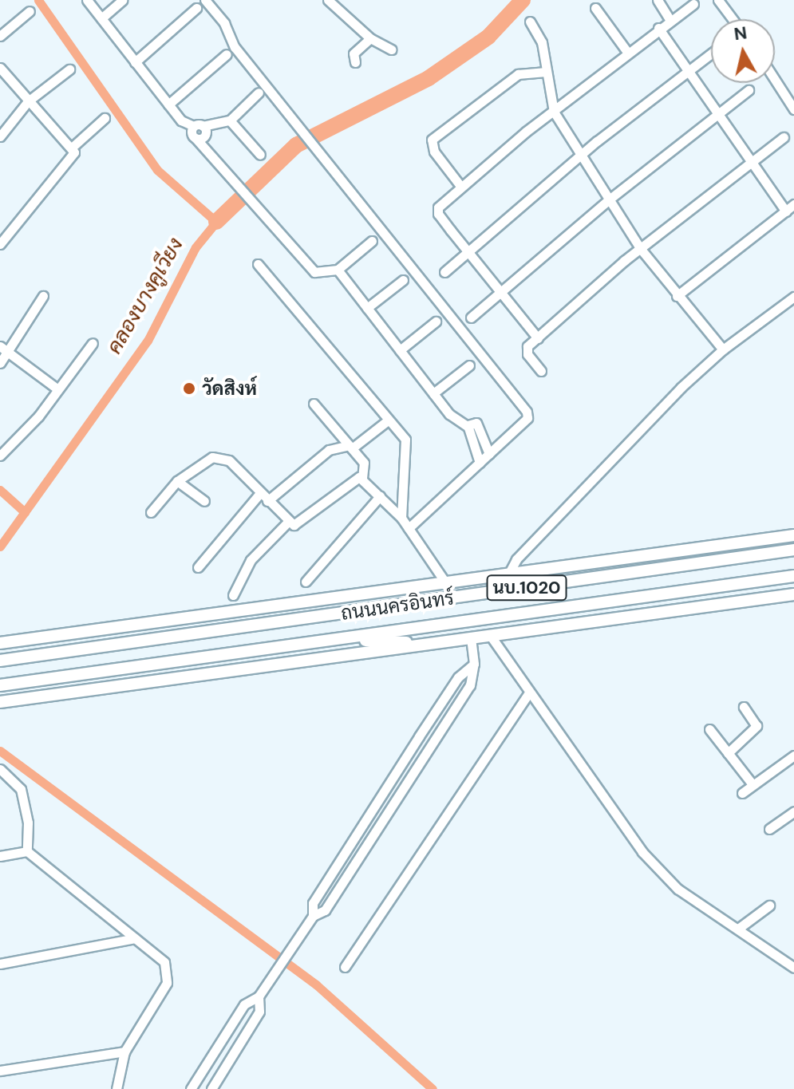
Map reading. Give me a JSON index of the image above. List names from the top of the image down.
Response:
{
  "streets": {
    "main road": ["นบ.1020", "ถนนนครอินทร์"]
  },
  "water": ["คลองบางคูเวียง"],
  "places": ["วัดสิงห์"],
  "north": "top"
}
